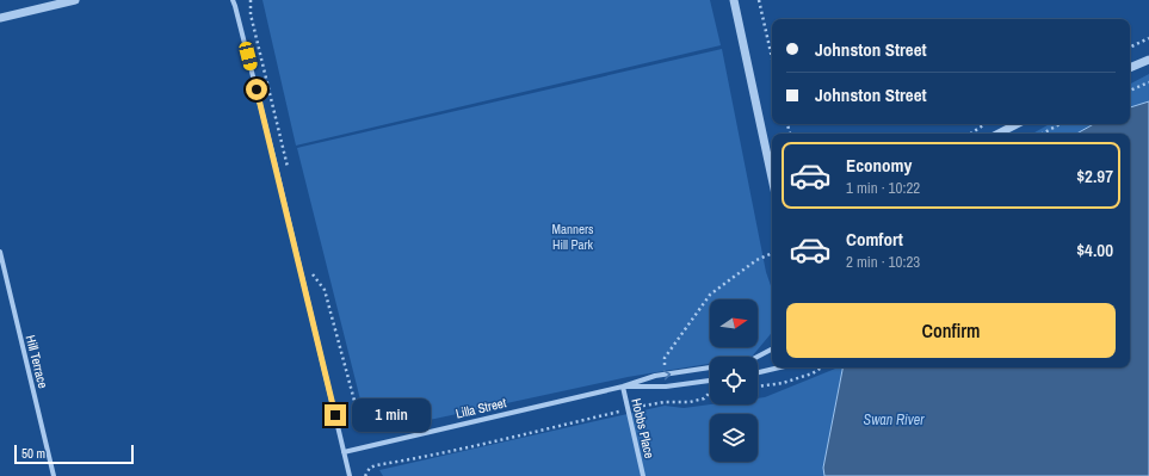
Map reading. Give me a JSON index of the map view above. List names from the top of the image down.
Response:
{
  "streets": {
    "street": ["Hill Terrace", "Lilla Street", "Hobbs Place"]
  },
  "crossings": [
    ["Lilla Street", "Hobbs Place"]
  ],
  "water": ["Swan River"],
  "parks": ["Manners Hill Park"],
  "scale_bar": "50 m",
  "north": "right",
  "page": {
    "banner": ["Johnston Street", "Johnston Street"],
    "list": [
      {
        "name": "Economy",
        "note": "1 min · 10:22",
        "value": "$2.97"
      },
      {
        "name": "Comfort",
        "note": "2 min · 10:23",
        "value": "$4.00"
      }
    ],
    "buttons": "Confirm",
    "bubble": "1 min",
    "scale": "50 m"
  }
}
